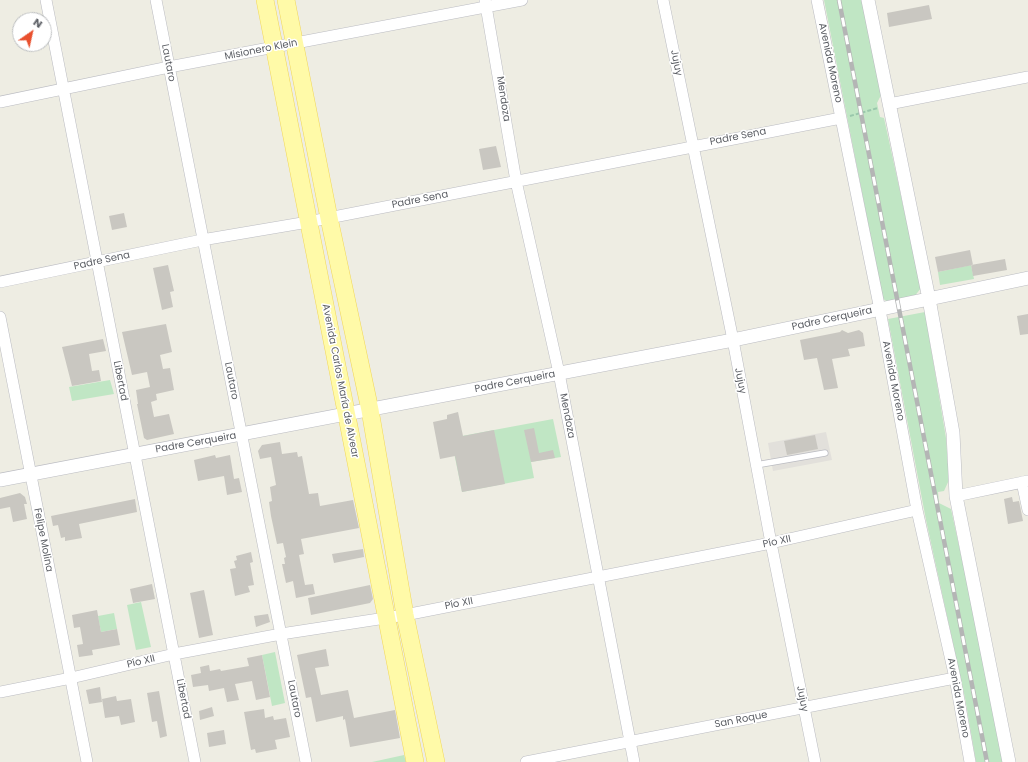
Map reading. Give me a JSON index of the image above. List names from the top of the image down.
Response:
{
  "streets": {
    "main road": ["Avenida Carlos María de Alvear"],
    "street": [
      "Misionero Klein",
      "Lautaro",
      "Jujuy",
      "Avenida Moreno",
      "Mendoza",
      "Padre Sena",
      "Padre Cerqueira",
      "Libertad",
      "Felipe Molina",
      "Pío XII",
      "San Roque"
    ]
  },
  "crossings": [
    ["Misionero Klein", "Lautaro"],
    ["Misionero Klein", "Mendoza"],
    ["Misionero Klein", "Libertad"],
    ["Misionero Klein", "Avenida Carlos María de Alvear"],
    ["Lautaro", "Padre Sena"],
    ["Lautaro", "Padre Cerqueira"],
    ["Lautaro", "Pío XII"],
    ["Jujuy", "Padre Sena"],
    ["Jujuy", "Padre Cerqueira"],
    ["Jujuy", "Pío XII"],
    ["Jujuy", "San Roque"],
    ["Avenida Moreno", "Padre Sena"],
    ["Avenida Moreno", "Padre Cerqueira"],
    ["Avenida Moreno", "Pío XII"],
    ["Avenida Moreno", "San Roque"],
    ["Mendoza", "Padre Sena"],
    ["Mendoza", "Padre Cerqueira"],
    ["Mendoza", "Pío XII"],
    ["Mendoza", "San Roque"],
    ["Padre Sena", "Libertad"],
    ["Padre Sena", "Avenida Carlos María de Alvear"],
    ["Padre Cerqueira", "Libertad"],
    ["Padre Cerqueira", "Avenida Carlos María de Alvear"],
    ["Padre Cerqueira", "Felipe Molina"],
    ["Libertad", "Pío XII"],
    ["Avenida Carlos María de Alvear", "Pío XII"],
    ["Felipe Molina", "Pío XII"]
  ],
  "north": "top right"
}
